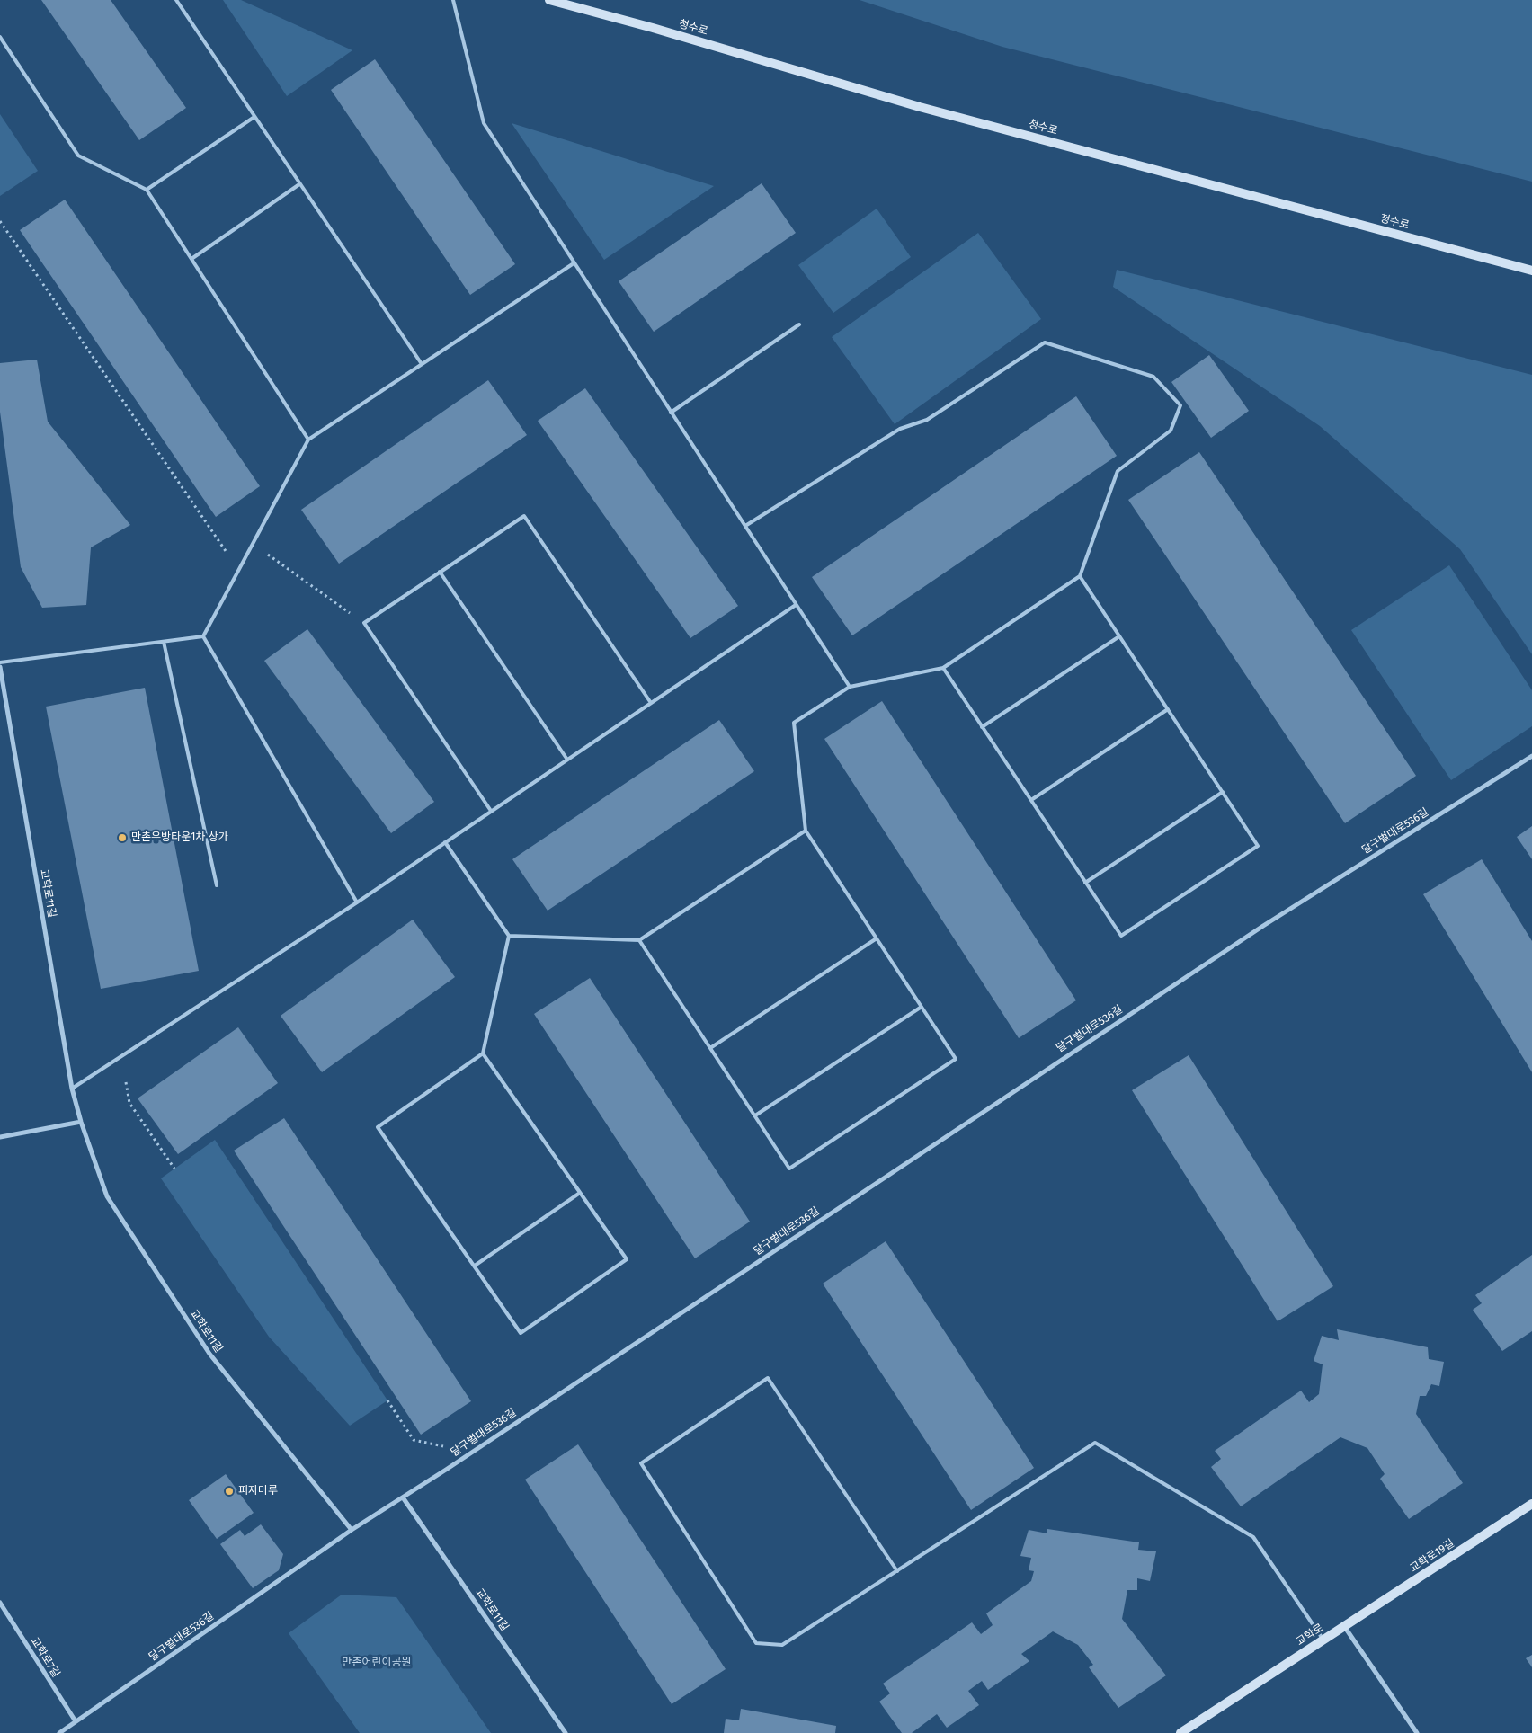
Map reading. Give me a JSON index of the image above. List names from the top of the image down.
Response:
{
  "streets": {
    "main road": ["청수로", "교학로19길", "교학로"],
    "street": ["달구벌대로536길", "교학로11길", "교학로7길"]
  },
  "crossings": [
    ["달구벌대로536길", "교학로11길"],
    ["달구벌대로536길", "교학로7길"],
    ["교학로19길", "교학로"]
  ],
  "parks": ["만촌어린이공원"],
  "places": ["만촌우방타운1차 상가", "피자마루"]
}
